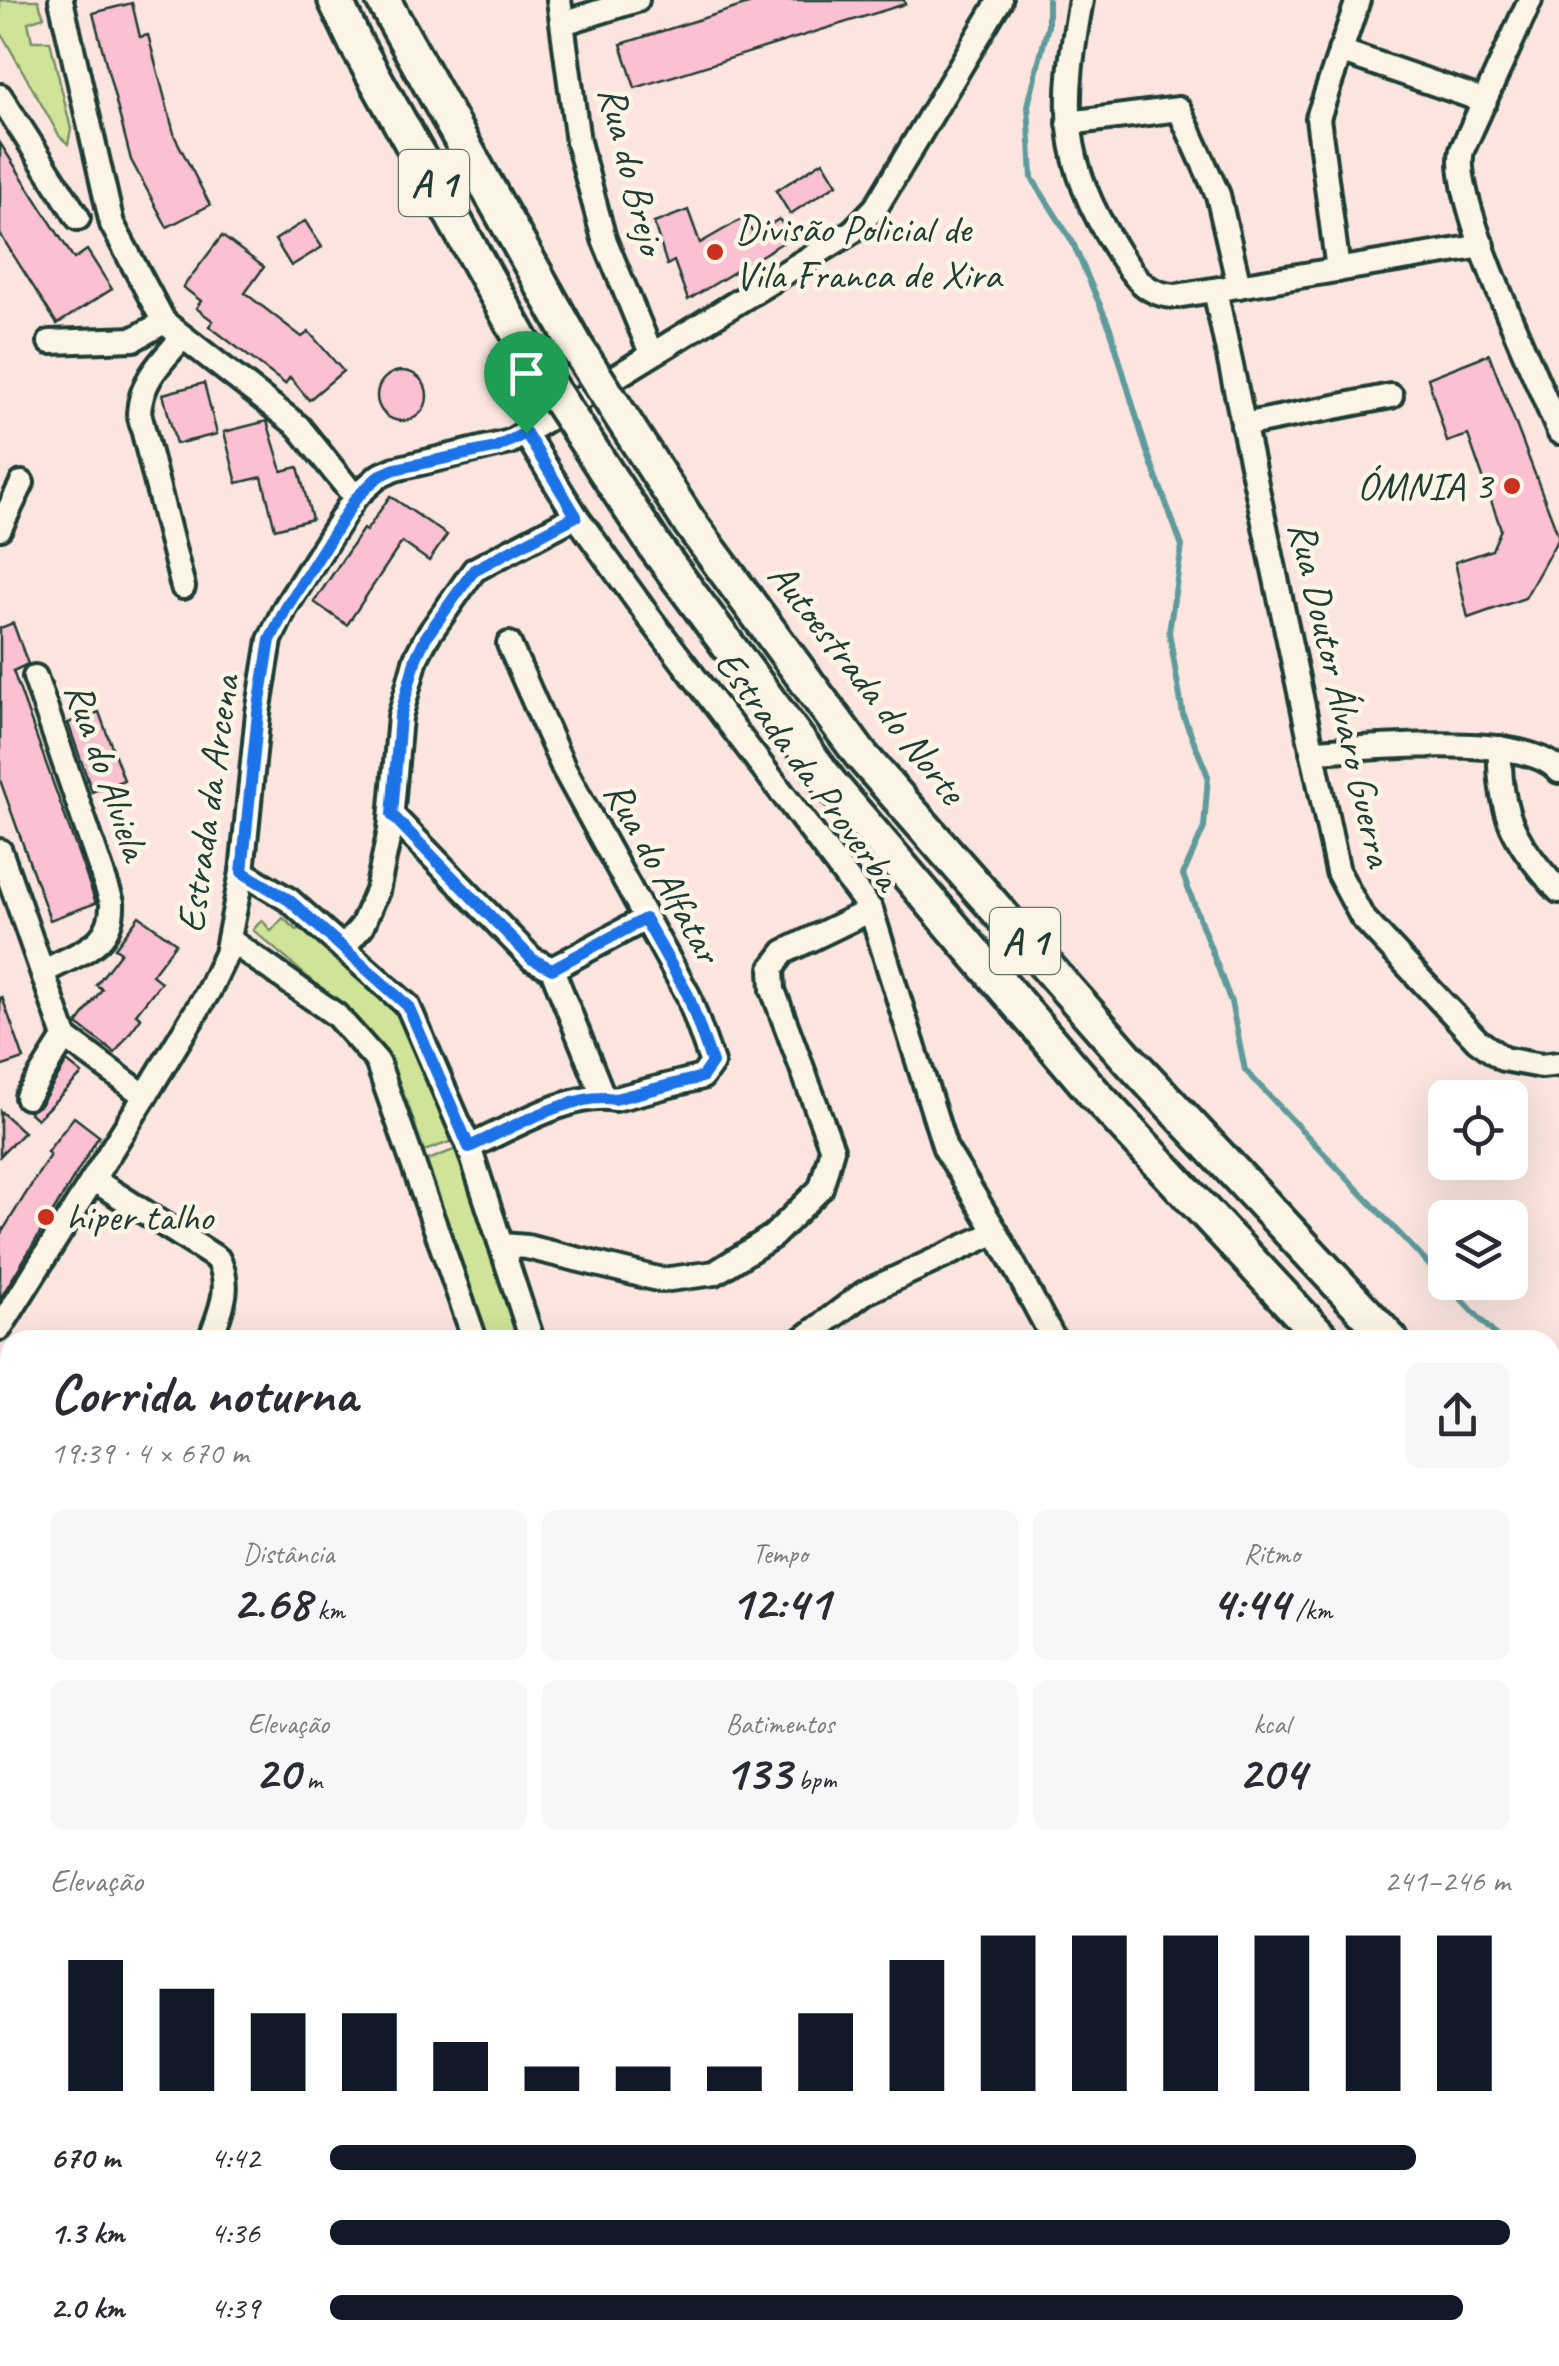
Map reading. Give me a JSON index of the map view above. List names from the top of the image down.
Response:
{
  "streets": {
    "highway": ["A 1", "Autoestrada do Norte"],
    "street": [
      "Rua do Brejo",
      "Rua Doutor Álvaro Guerra",
      "Estrada da Proverba",
      "Rua do Alviela",
      "Estrada da Arcena",
      "Rua do Alfatar"
    ]
  },
  "crossings": [
    ["Rua do Brejo", "Estrada da Arcena"],
    ["Estrada da Proverba", "Estrada da Arcena"]
  ],
  "places": ["Divisão Policial de Vila Franca de Xira", "ÓMNIA 3", "hiper talho"],
  "page": {
    "heading": ["Corrida noturna", "19:39 · 4 × 670 m"],
    "stats": [
      ["Distância", "2.68 km"],
      ["Tempo", "12:41"],
      ["Ritmo", "4:44 /km"],
      ["Elevação", "20 m"],
      ["Batimentos", "133 bpm"],
      ["kcal", "204"]
    ],
    "chart": ["Elevação", "241–246 m"],
    "list": [
      {
        "name": "670 m",
        "note": "4:42"
      },
      {
        "name": "1.3 km",
        "note": "4:36"
      },
      {
        "name": "2.0 km",
        "note": "4:39"
      }
    ]
  }
}
